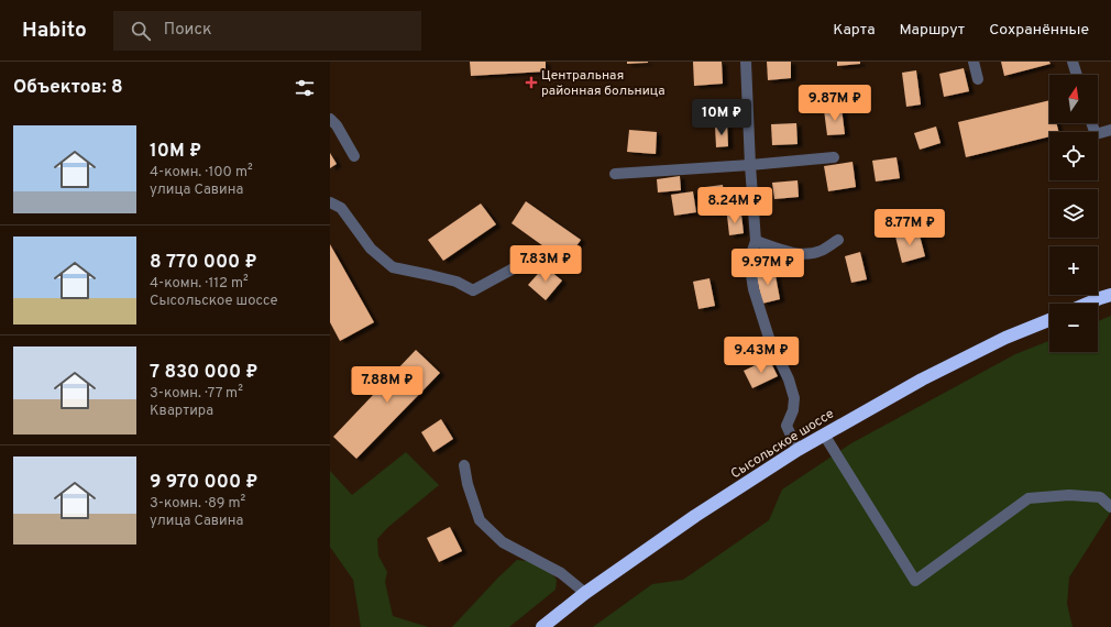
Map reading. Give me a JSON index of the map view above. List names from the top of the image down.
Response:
{
  "streets": {
    "highway": ["Сысольское шоссе"]
  },
  "places": {
    "health": ["Центральная районная больница"]
  },
  "north": "top",
  "page": {
    "header": "Habito",
    "search": "Поиск",
    "nav": ["Карта", "Маршрут", "Сохранённые"],
    "heading": "Объектов: 8",
    "map_buttons": ["+", "−"],
    "price": [
      "9.87M ₽",
      "10M ₽",
      "8.24M ₽",
      "8.77M ₽",
      "7.83M ₽",
      "9.97M ₽",
      "9.43M ₽",
      "7.88M ₽"
    ],
    "list": [
      {
        "name": "10M ₽",
        "note": "4-комн. · 100 m² · улица Савина"
      },
      {
        "name": "8 770 000 ₽",
        "note": "4-комн. · 112 m² · Сысольское шоссе"
      },
      {
        "name": "7 830 000 ₽",
        "note": "3-комн. · 77 m² · Квартира"
      },
      {
        "name": "9 970 000 ₽",
        "note": "3-комн. · 89 m² · улица Савина"
      }
    ]
  }
}
